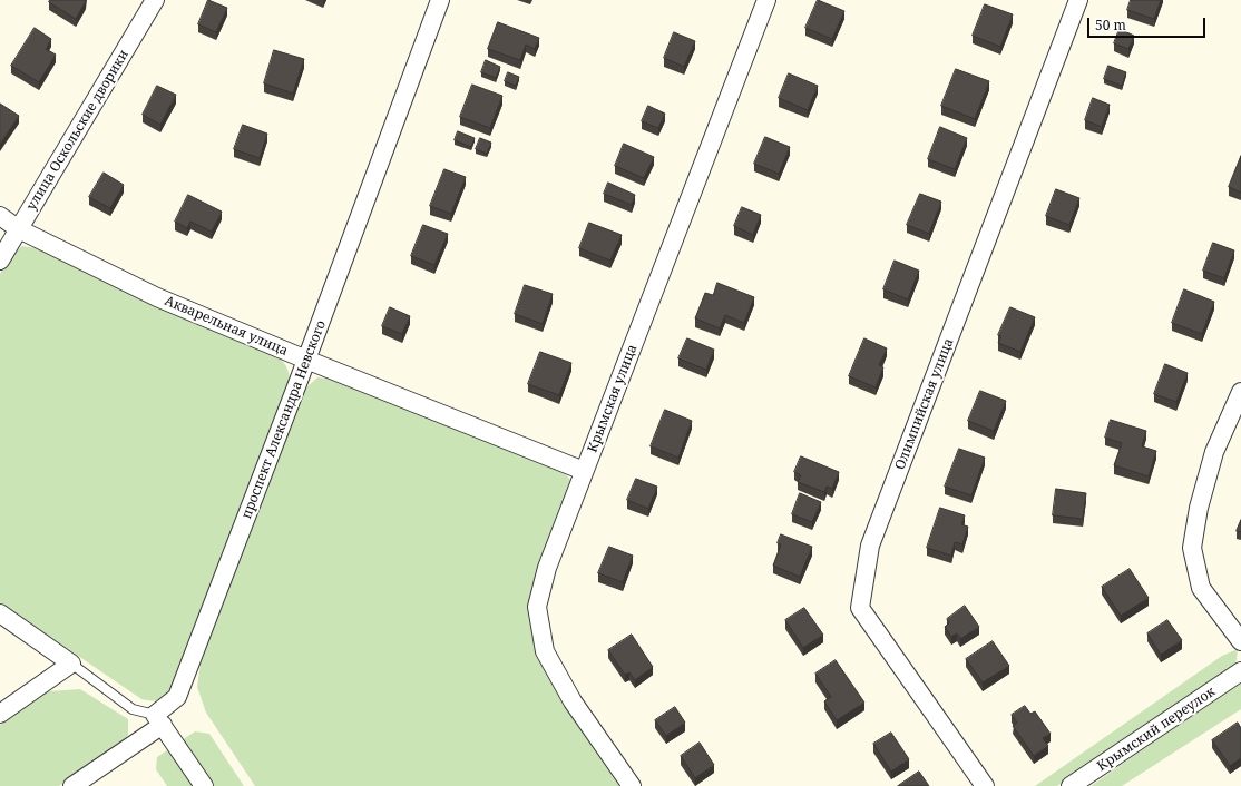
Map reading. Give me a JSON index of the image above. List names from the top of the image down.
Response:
{
  "streets": {
    "street": [
      "улица Оскольские дворики",
      "Акварельная улица",
      "Крымская улица",
      "Олимпийская улица",
      "проспект Александра Невского",
      "Крымский переулок"
    ]
  },
  "crossings": [
    ["улица Оскольские дворики", "Акварельная улица"],
    ["Акварельная улица", "Крымская улица"],
    ["Акварельная улица", "проспект Александра Невского"]
  ],
  "scale_bar": "50 m"
}
